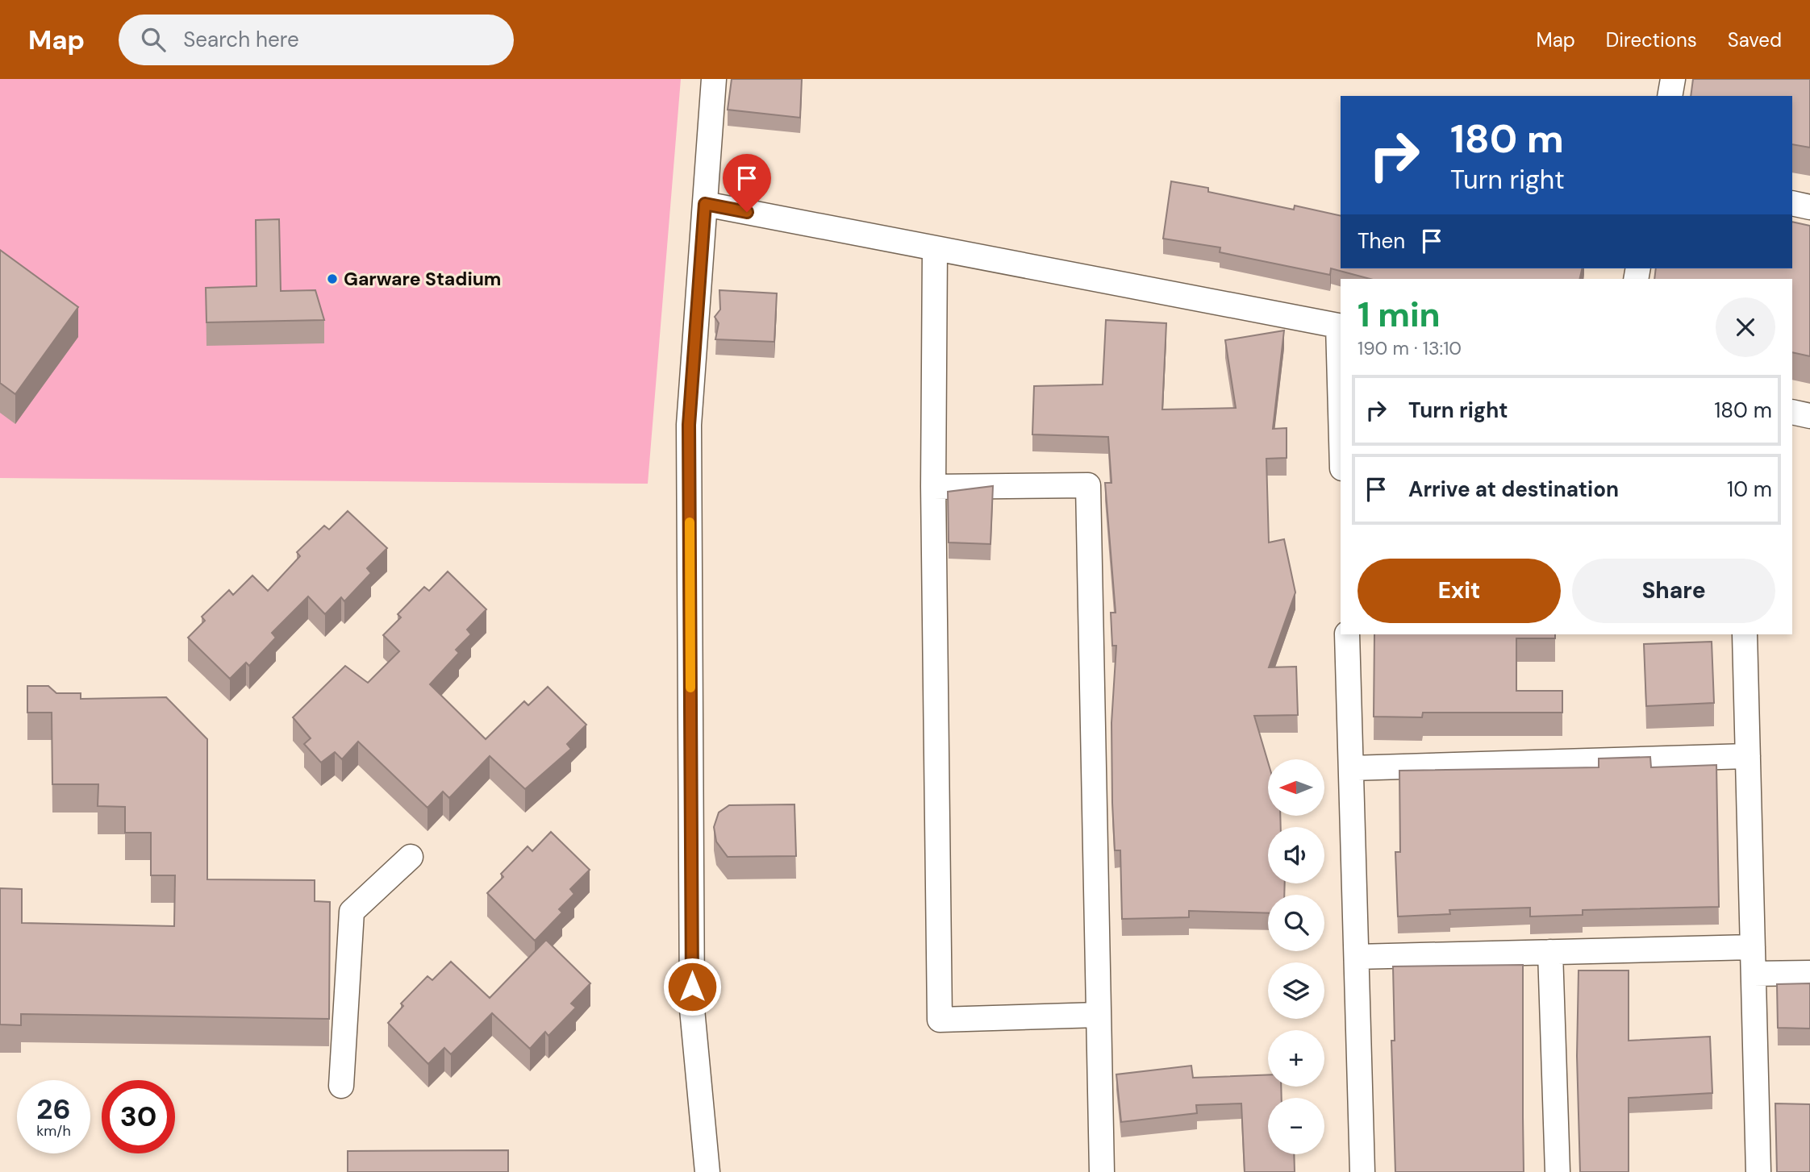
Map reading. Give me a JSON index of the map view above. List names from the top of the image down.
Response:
{
  "places": ["Garware Stadium"],
  "north": "left",
  "page": {
    "header": "Map",
    "search": "Search here",
    "nav": ["Map", "Directions", "Saved"],
    "turn": ["180 m", "Turn right"],
    "then": "Then",
    "heading": ["1 min", "190 m · 13:10"],
    "list": [
      {
        "name": "Turn right",
        "value": "180 m"
      },
      {
        "name": "Arrive at destination",
        "value": "10 m"
      }
    ],
    "buttons": ["Exit", "Share"],
    "map_buttons": ["+", "−"],
    "speed": "26 km/h",
    "limit": "30"
  }
}
